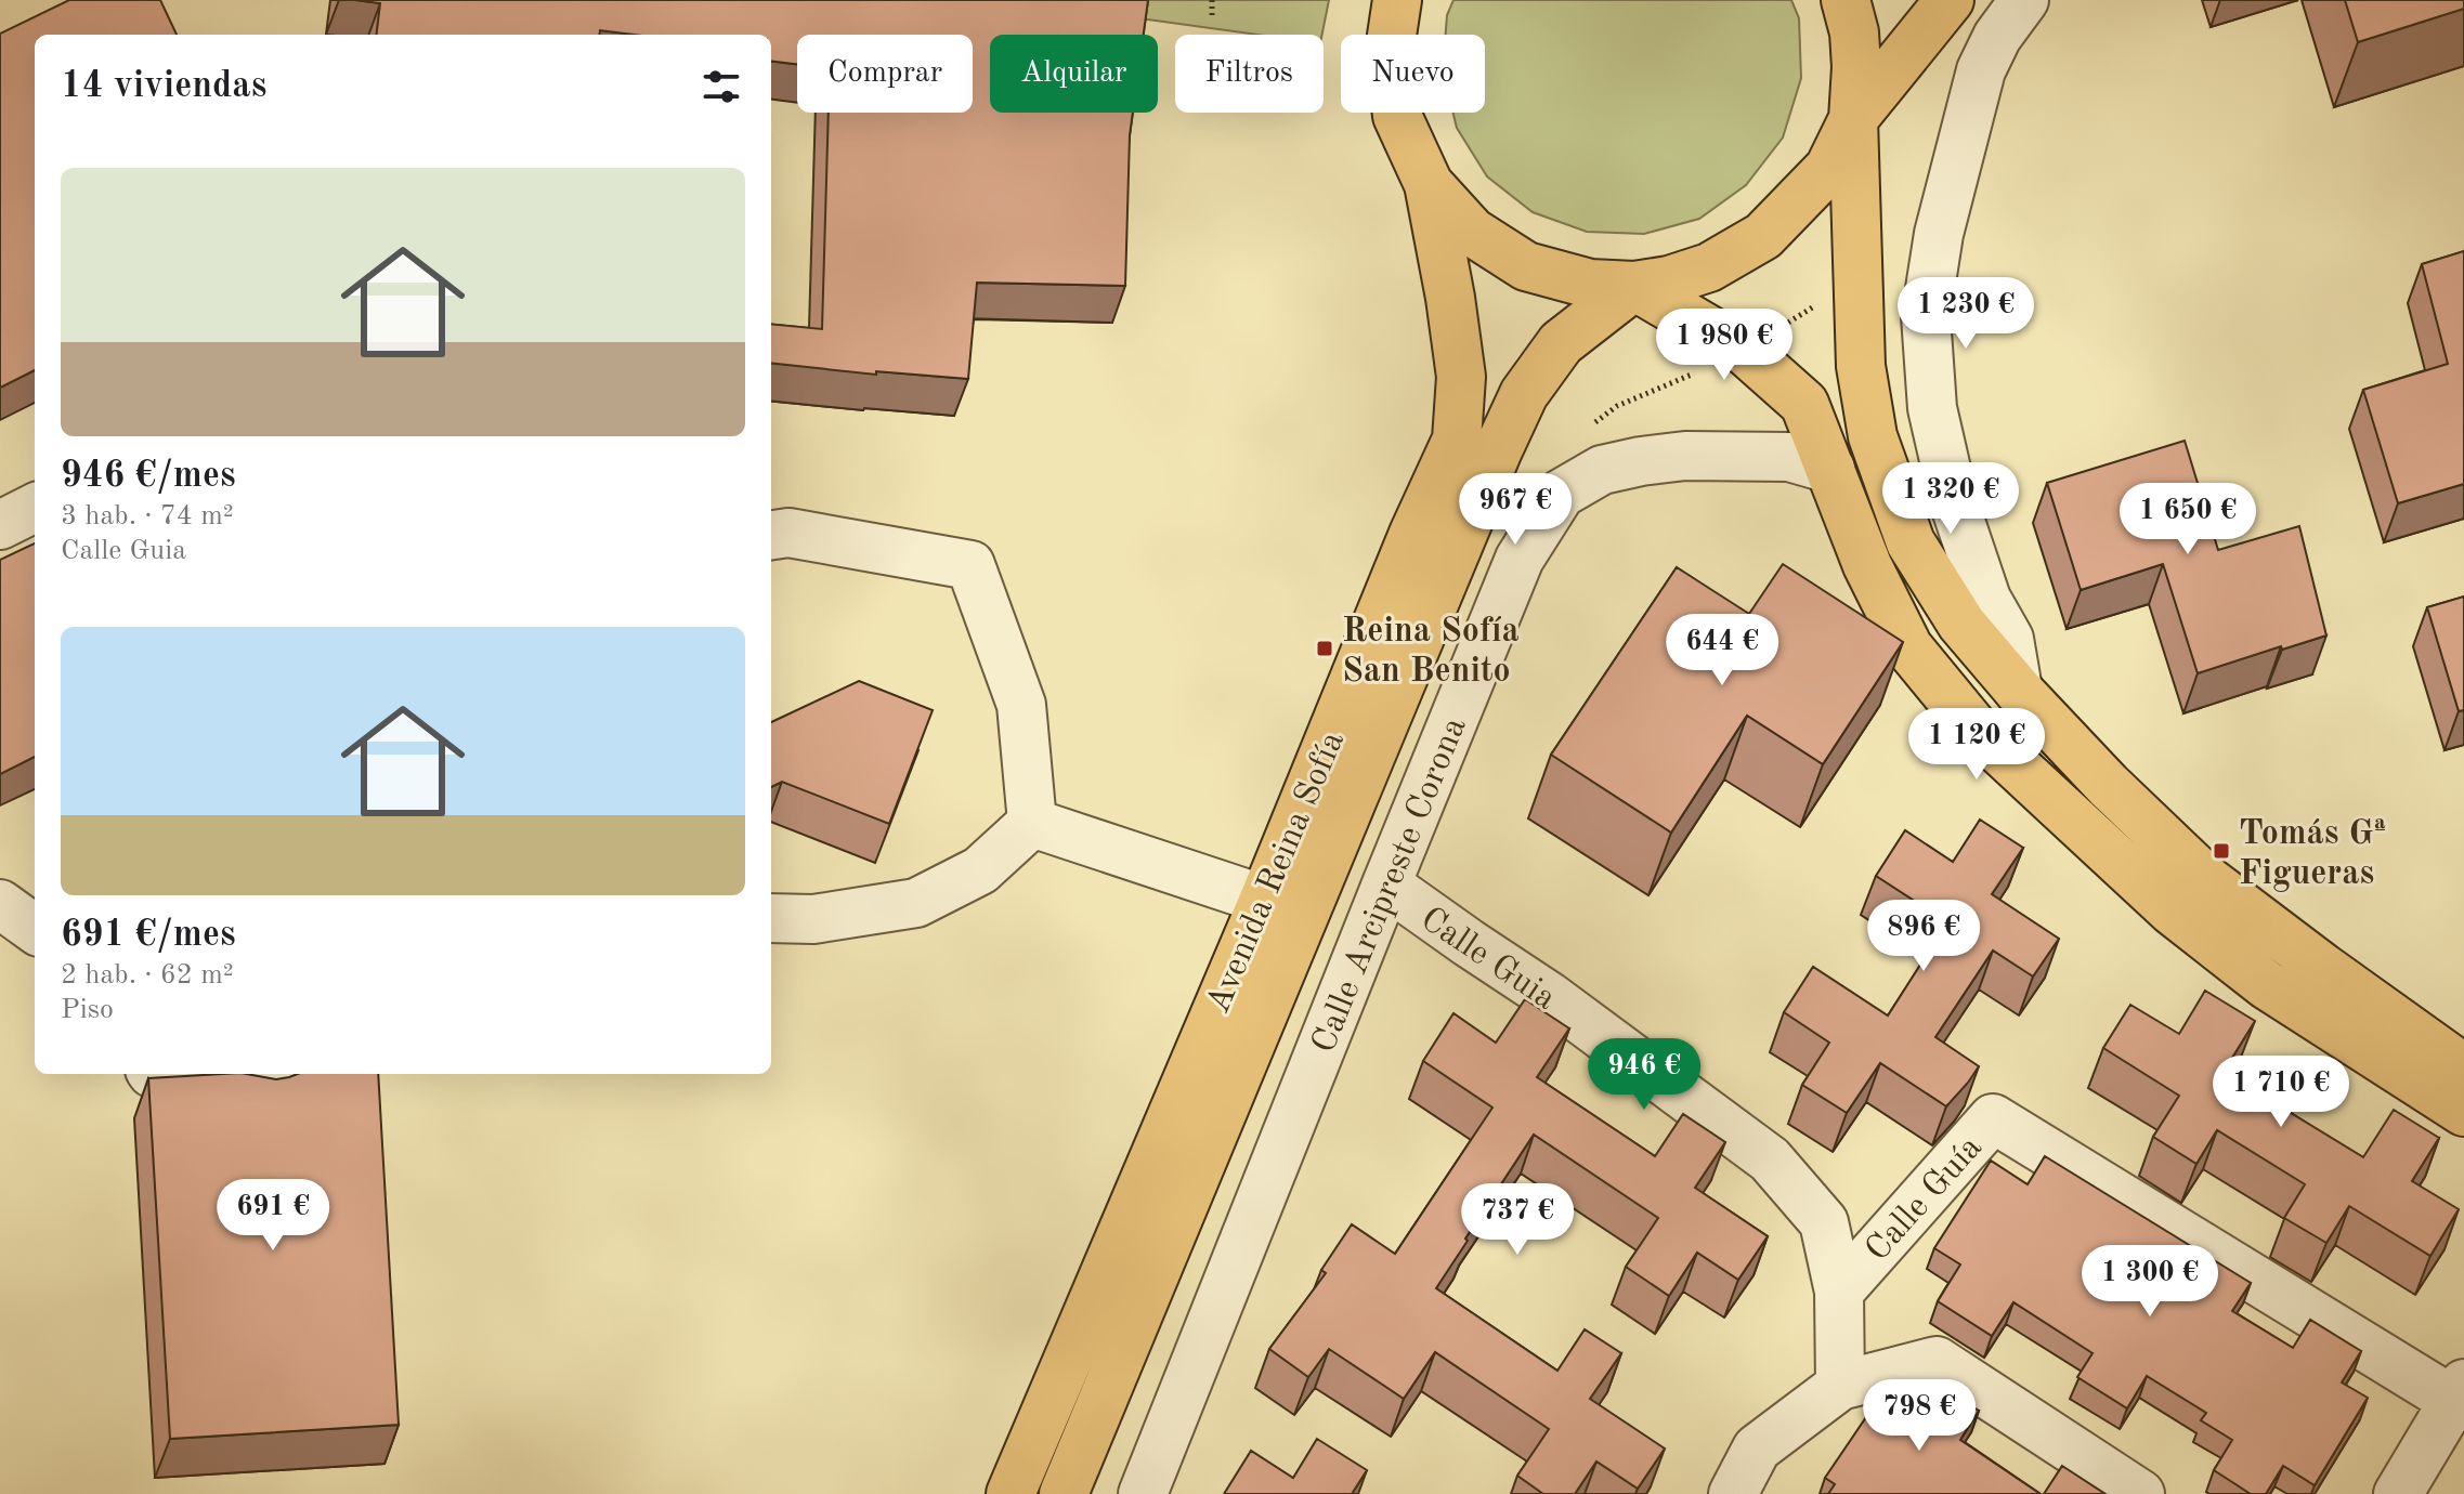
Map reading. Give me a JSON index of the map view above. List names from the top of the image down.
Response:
{
  "streets": {
    "main road": ["Avenida Reina Sofía"],
    "street": ["Calle Arcipreste Corona", "Calle Guia", "Calle Guía"]
  },
  "crossings": [
    ["Calle Arcipreste Corona", "Calle Guia"],
    ["Calle Guia", "Calle Guía"]
  ],
  "places": {
    "transit": ["Reina Sofía San Benito", "Tomás Gª Figueras"]
  },
  "page": {
    "chip": [
      "Comprar",
      "Alquilar",
      "Filtros",
      "Nuevo"
    ],
    "heading": "14 viviendas",
    "list": [
      {
        "name": "946 €/mes",
        "note": "3 hab. · 74 m² · Calle Guia"
      },
      {
        "name": "691 €/mes",
        "note": "2 hab. · 62 m² · Piso"
      }
    ],
    "price": [
      "1 230 €",
      "1 980 €",
      "1 320 €",
      "967 €",
      "1 650 €",
      "644 €",
      "1 120 €",
      "896 €",
      "946 €",
      "1 710 €",
      "691 €",
      "737 €",
      "1 300 €",
      "798 €"
    ]
  }
}
